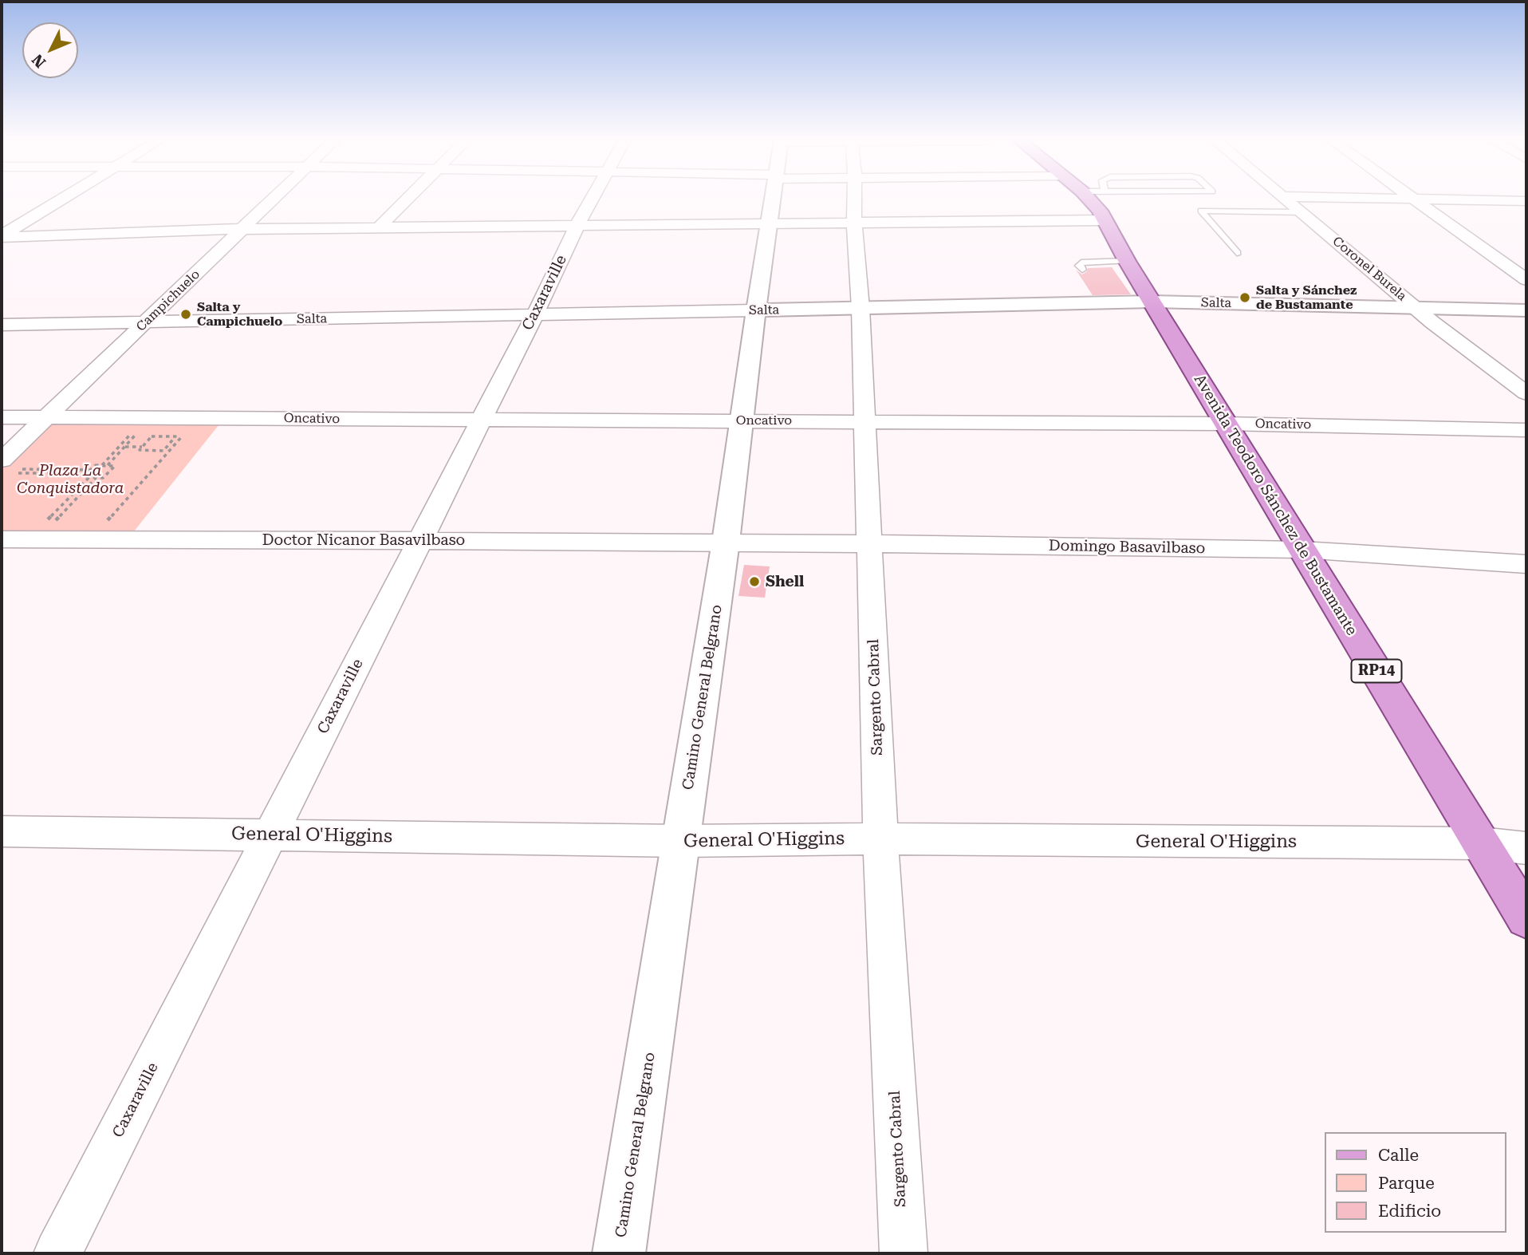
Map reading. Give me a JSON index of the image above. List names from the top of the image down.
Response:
{
  "streets": {
    "main road": ["Avenida Teodoro Sánchez de Bustamante", "RP14"],
    "street": [
      "Coronel Burela",
      "Caxaraville",
      "Campichuelo",
      "Salta",
      "Oncativo",
      "Doctor Nicanor Basavilbaso",
      "Domingo Basavilbaso",
      "Camino General Belgrano",
      "Sargento Cabral",
      "General O'Higgins"
    ]
  },
  "crossings": [
    ["Coronel Burela", "Salta"],
    ["Caxaraville", "Salta"],
    ["Caxaraville", "Oncativo"],
    ["Caxaraville", "Doctor Nicanor Basavilbaso"],
    ["Caxaraville", "General O'Higgins"],
    ["Campichuelo", "Salta"],
    ["Campichuelo", "Oncativo"],
    ["Salta", "Avenida Teodoro Sánchez de Bustamante"],
    ["Salta", "Camino General Belgrano"],
    ["Salta", "Sargento Cabral"],
    ["Oncativo", "Avenida Teodoro Sánchez de Bustamante"],
    ["Oncativo", "Camino General Belgrano"],
    ["Oncativo", "Sargento Cabral"],
    ["Avenida Teodoro Sánchez de Bustamante", "Domingo Basavilbaso"],
    ["Avenida Teodoro Sánchez de Bustamante", "General O'Higgins"],
    ["Doctor Nicanor Basavilbaso", "Domingo Basavilbaso"],
    ["Doctor Nicanor Basavilbaso", "Camino General Belgrano"],
    ["Domingo Basavilbaso", "Camino General Belgrano"],
    ["Domingo Basavilbaso", "Sargento Cabral"],
    ["Camino General Belgrano", "General O'Higgins"],
    ["Sargento Cabral", "General O'Higgins"]
  ],
  "parks": ["Plaza La Conquistadora"],
  "places": ["Salta y Sánchez de Bustamante", "Salta y Campichuelo", "Shell"],
  "legend": ["Calle", "Parque", "Edificio"],
  "north": "bottom left"
}
